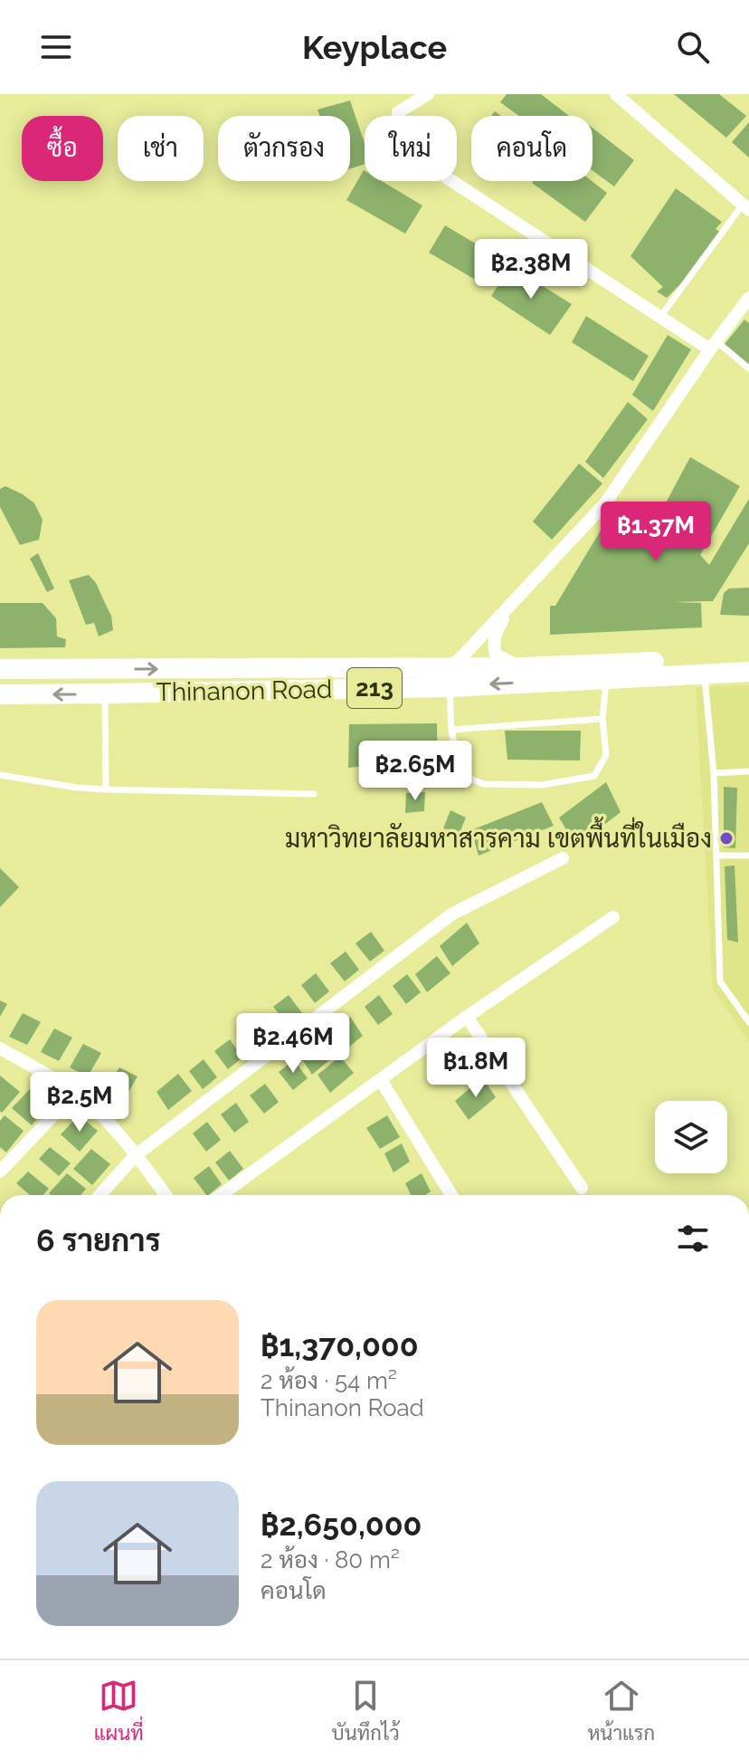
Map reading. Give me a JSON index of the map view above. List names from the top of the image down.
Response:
{
  "streets": {
    "main road": ["213", "Thinanon Road"]
  },
  "places": ["มหาวิทยาลัยมหาสารคาม เขตพื้นที่ในเมือง"],
  "page": {
    "header": "Keyplace",
    "chip": [
      "ซื้อ",
      "เช่า",
      "ตัวกรอง",
      "ใหม่",
      "คอนโด"
    ],
    "price": [
      "฿2.38M",
      "฿1.37M",
      "฿2.65M",
      "฿2.46M",
      "฿1.8M",
      "฿2.5M"
    ],
    "heading": "6 รายการ",
    "list": [
      {
        "name": "฿1,370,000",
        "note": "2 ห้อง · 54 m² · Thinanon Road"
      },
      {
        "name": "฿2,650,000",
        "note": "2 ห้อง · 80 m² · คอนโด"
      }
    ],
    "tabs": ["แผนที่", "บันทึกไว้", "หน้าแรก"]
  }
}
